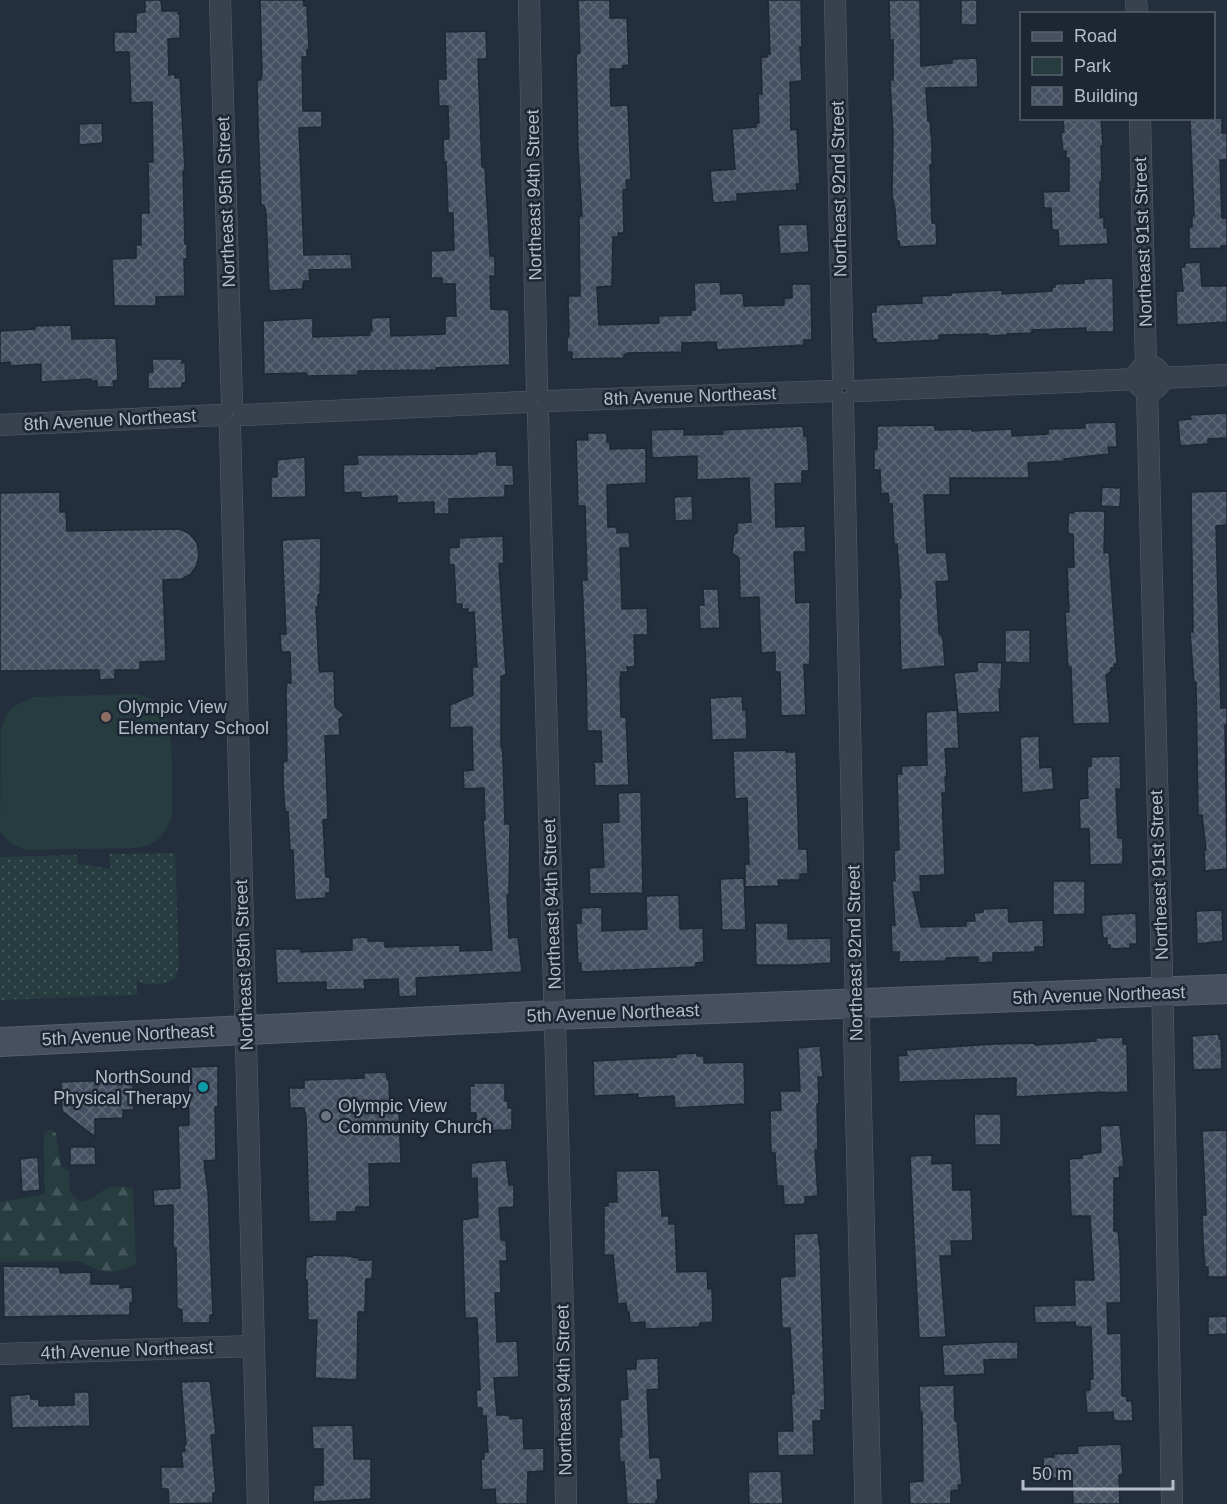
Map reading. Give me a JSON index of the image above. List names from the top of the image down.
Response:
{
  "streets": {
    "main road": ["5th Avenue Northeast"],
    "street": [
      "Northeast 92nd Street",
      "Northeast 94th Street",
      "Northeast 95th Street",
      "Northeast 91st Street",
      "8th Avenue Northeast",
      "4th Avenue Northeast"
    ]
  },
  "crossings": [
    ["Northeast 92nd Street", "8th Avenue Northeast"],
    ["Northeast 92nd Street", "5th Avenue Northeast"],
    ["Northeast 94th Street", "8th Avenue Northeast"],
    ["Northeast 94th Street", "5th Avenue Northeast"],
    ["Northeast 95th Street", "8th Avenue Northeast"],
    ["Northeast 95th Street", "5th Avenue Northeast"],
    ["Northeast 95th Street", "4th Avenue Northeast"],
    ["Northeast 91st Street", "8th Avenue Northeast"],
    ["Northeast 91st Street", "5th Avenue Northeast"]
  ],
  "places": ["Olympic View Elementary School", "NorthSound Physical Therapy", "Olympic View Community Church"],
  "legend": ["Road", "Park", "Building"],
  "scale_bar": "50 m"
}
